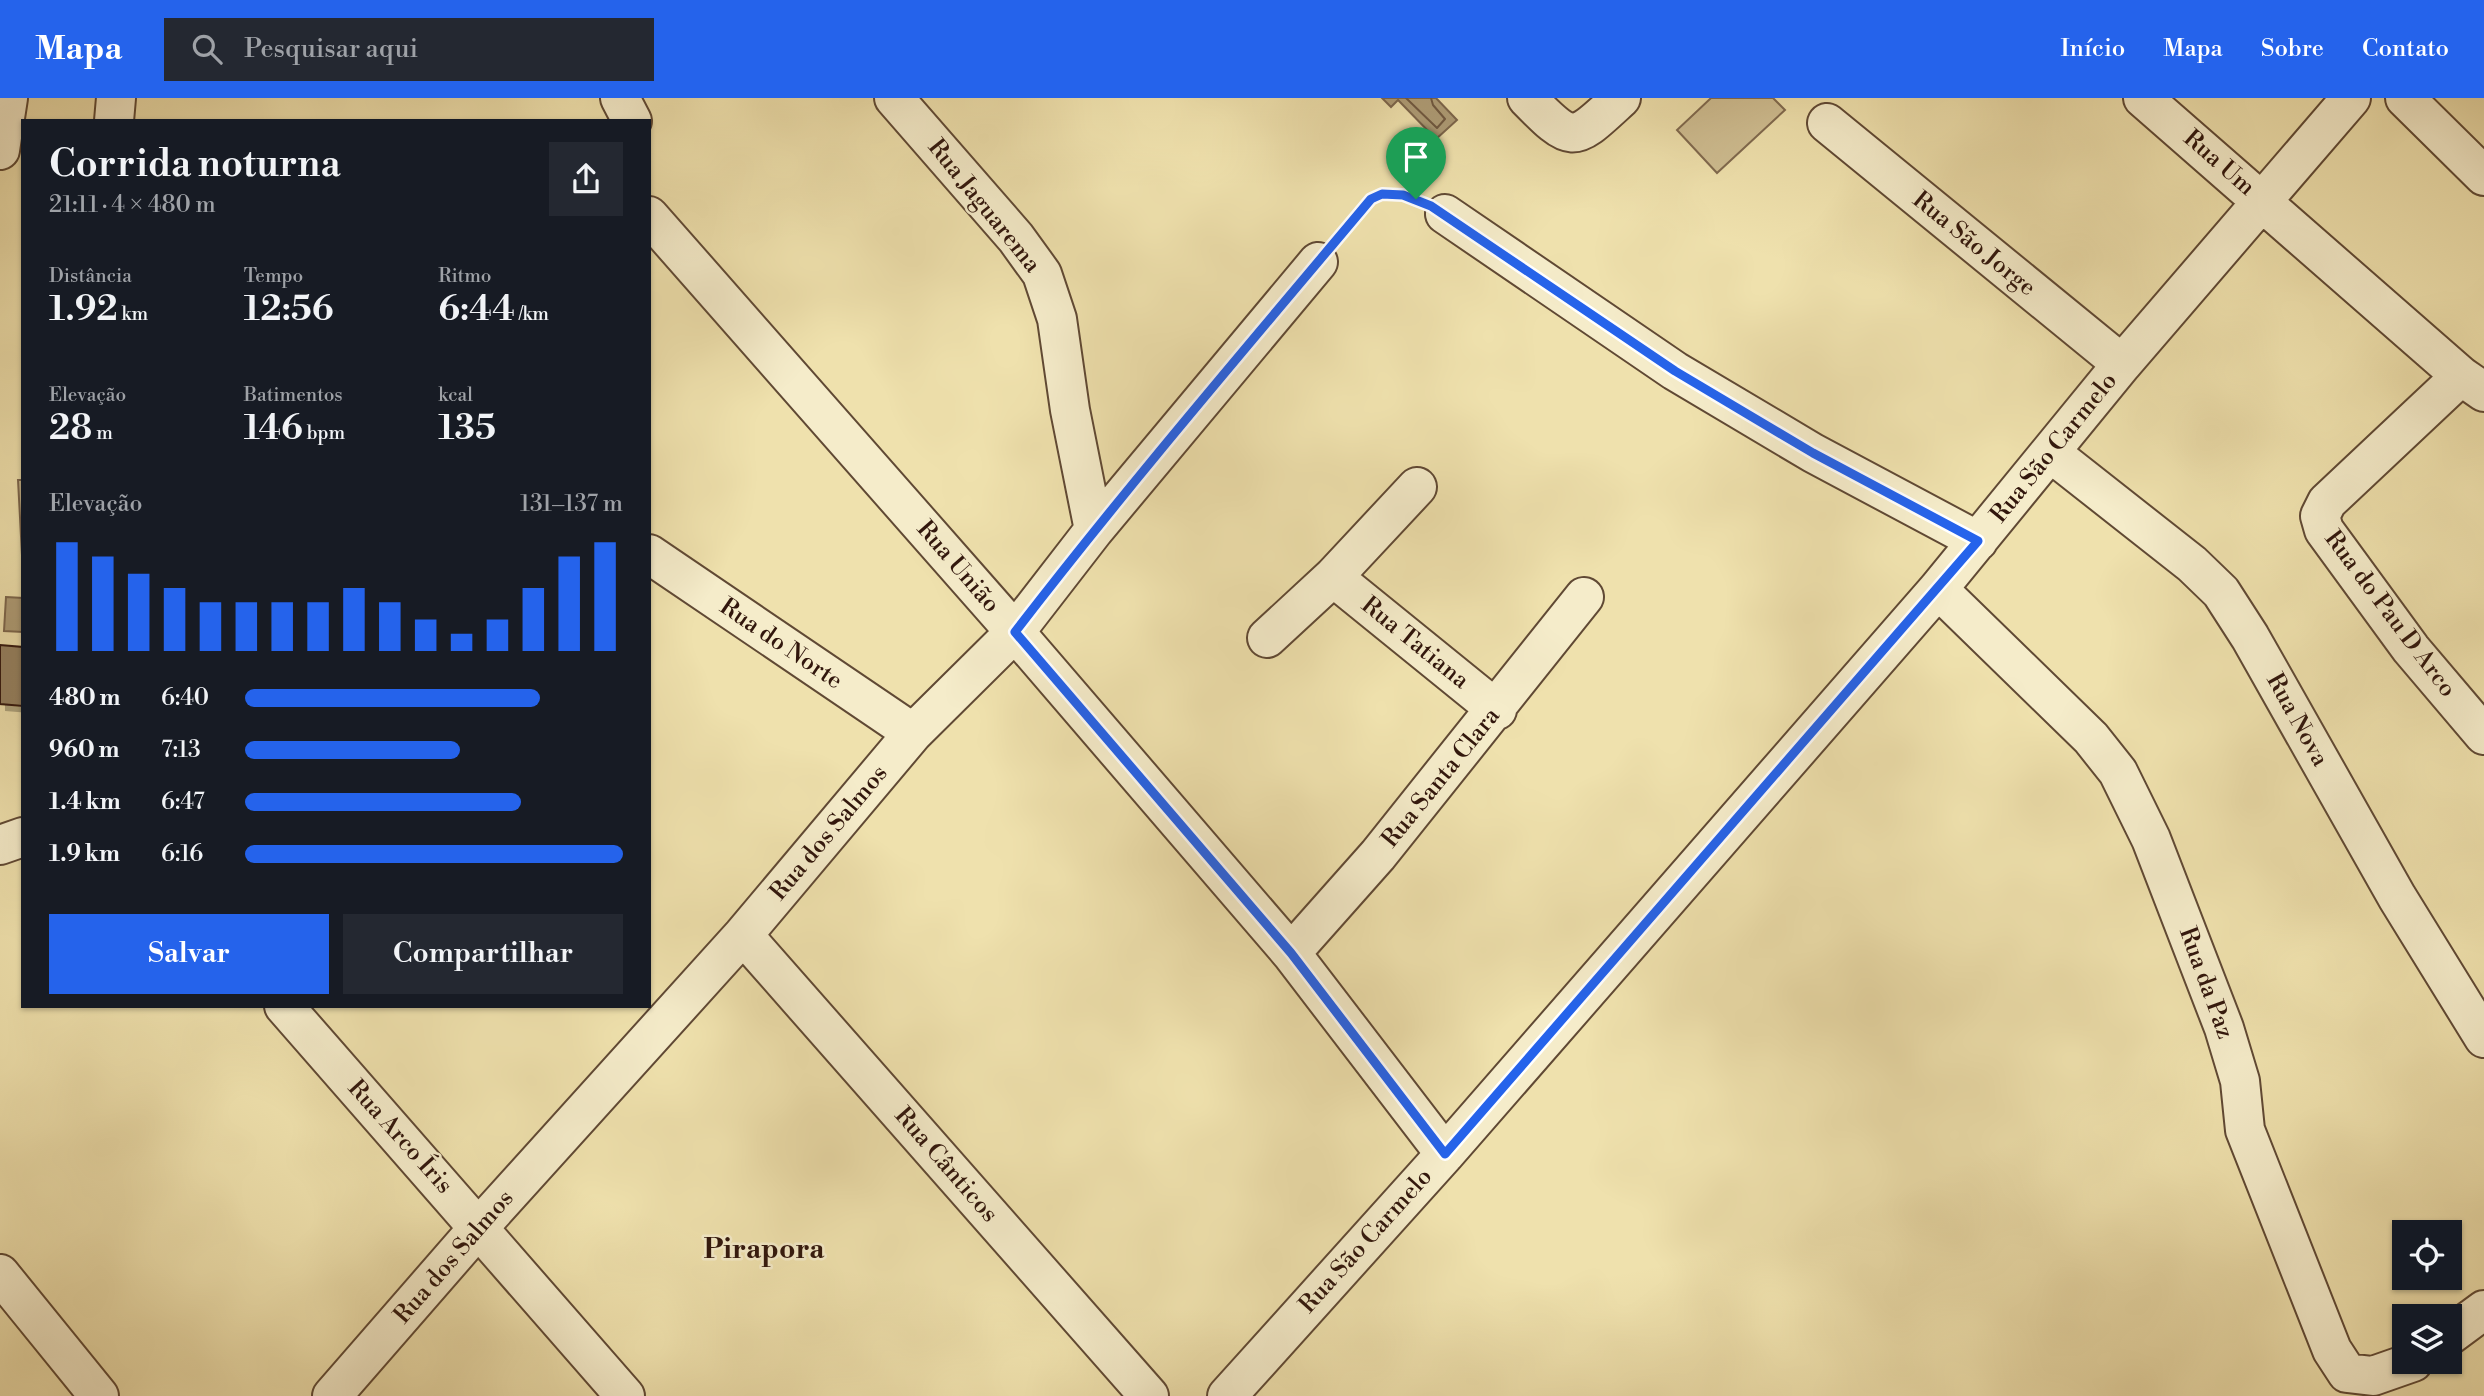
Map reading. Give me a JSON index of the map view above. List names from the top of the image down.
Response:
{
  "streets": {
    "street": [
      "Rua Um",
      "Rua Jaguarema",
      "Rua São Jorge",
      "Rua São Carmelo",
      "Rua União",
      "Rua do Pau D Arco",
      "Rua Tatiana",
      "Rua do Norte",
      "Rua Nova",
      "Rua Santa Clara",
      "Rua dos Salmos",
      "Rua da Paz",
      "Rua Arco Íris",
      "Rua Cânticos"
    ]
  },
  "crossings": [
    ["Rua Um", "Rua São Carmelo"],
    ["Rua Um", "Rua do Pau D Arco"],
    ["Rua Jaguarema", "Rua dos Salmos"],
    ["Rua São Jorge", "Rua São Carmelo"],
    ["Rua São Carmelo", "Rua União"],
    ["Rua São Carmelo", "Rua Nova"],
    ["Rua São Carmelo", "Rua da Paz"],
    ["Rua União", "Rua Santa Clara"],
    ["Rua União", "Rua dos Salmos"],
    ["Rua Tatiana", "Rua Santa Clara"],
    ["Rua do Norte", "Rua dos Salmos"],
    ["Rua dos Salmos", "Rua Arco Íris"],
    ["Rua dos Salmos", "Rua Cânticos"]
  ],
  "districts": ["Pirapora"],
  "page": {
    "header": "Mapa",
    "search": "Pesquisar aqui",
    "nav": [
      "Início",
      "Mapa",
      "Sobre",
      "Contato"
    ],
    "heading": ["Corrida noturna", "21:11 · 4 × 480 m"],
    "stats": [
      ["Distância", "1.92 km"],
      ["Tempo", "12:56"],
      ["Ritmo", "6:44 /km"],
      ["Elevação", "28 m"],
      ["Batimentos", "146 bpm"],
      ["kcal", "135"]
    ],
    "chart": ["Elevação", "131–137 m"],
    "list": [
      {
        "name": "480 m",
        "note": "6:40"
      },
      {
        "name": "960 m",
        "note": "7:13"
      },
      {
        "name": "1.4 km",
        "note": "6:47"
      },
      {
        "name": "1.9 km",
        "note": "6:16"
      }
    ],
    "buttons": ["Salvar", "Compartilhar"]
  }
}
